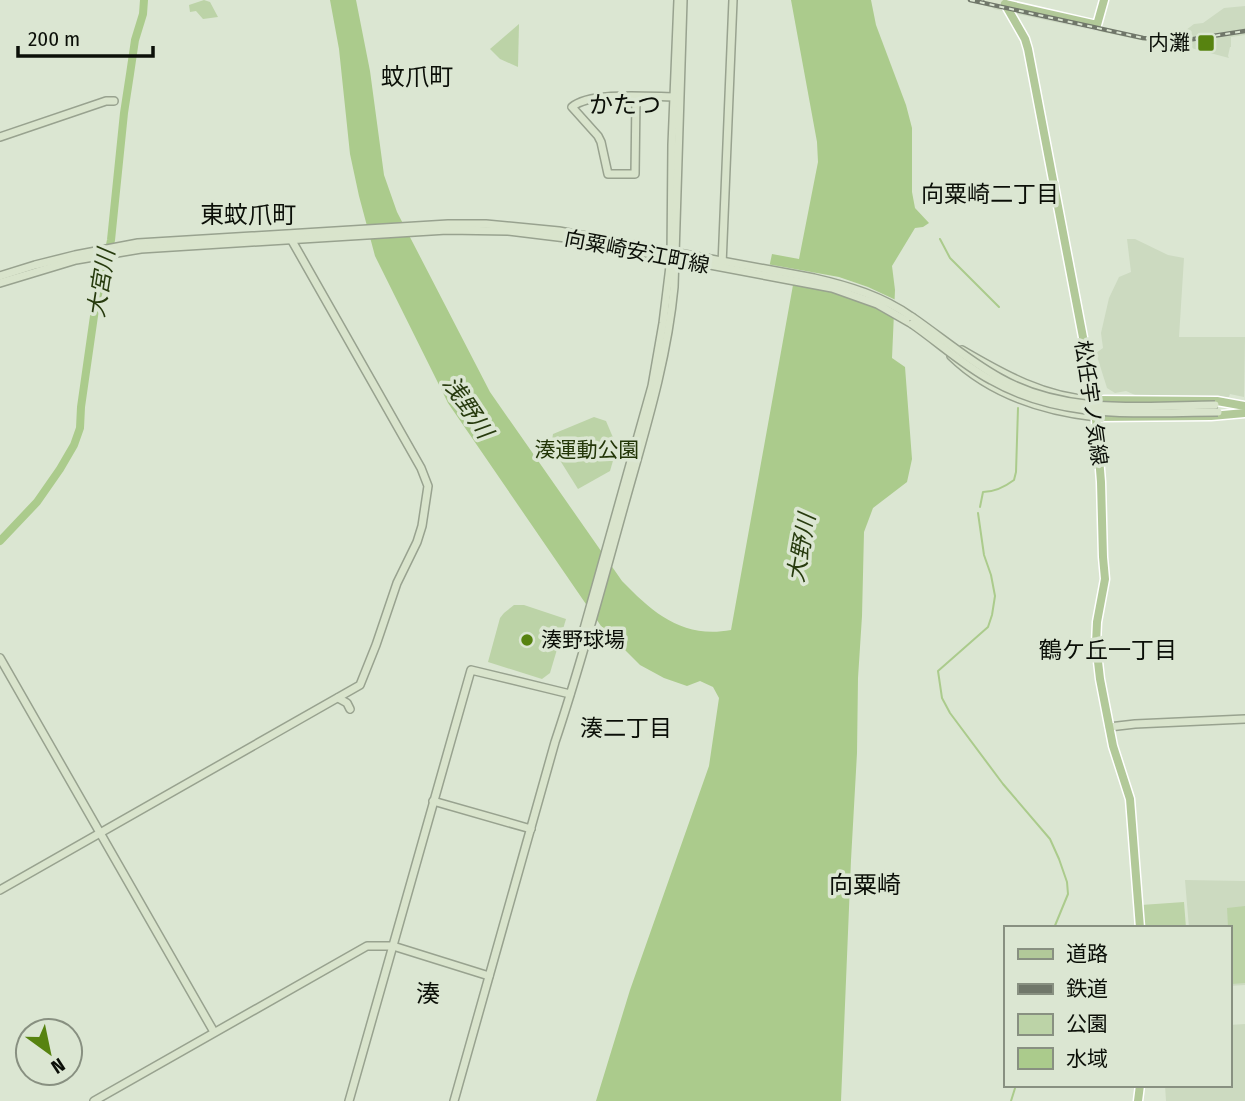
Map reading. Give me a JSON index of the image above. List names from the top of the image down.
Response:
{
  "streets": {
    "main road": ["松任宇ノ気線"],
    "street": ["向粟崎安江町線"]
  },
  "districts": [
    "蚊爪町",
    "かたつ",
    "向粟崎二丁目",
    "東蚊爪町",
    "鶴ケ丘一丁目",
    "湊二丁目",
    "向粟崎",
    "湊"
  ],
  "water": ["大宮川", "浅野川", "大野川"],
  "parks": ["湊運動公園"],
  "places": {
    "transit": ["内灘"],
    "other": ["湊野球場"]
  },
  "legend": [
    "道路",
    "鉄道",
    "公園",
    "水域"
  ],
  "scale_bar": "200 m",
  "north": "bottom right"
}
